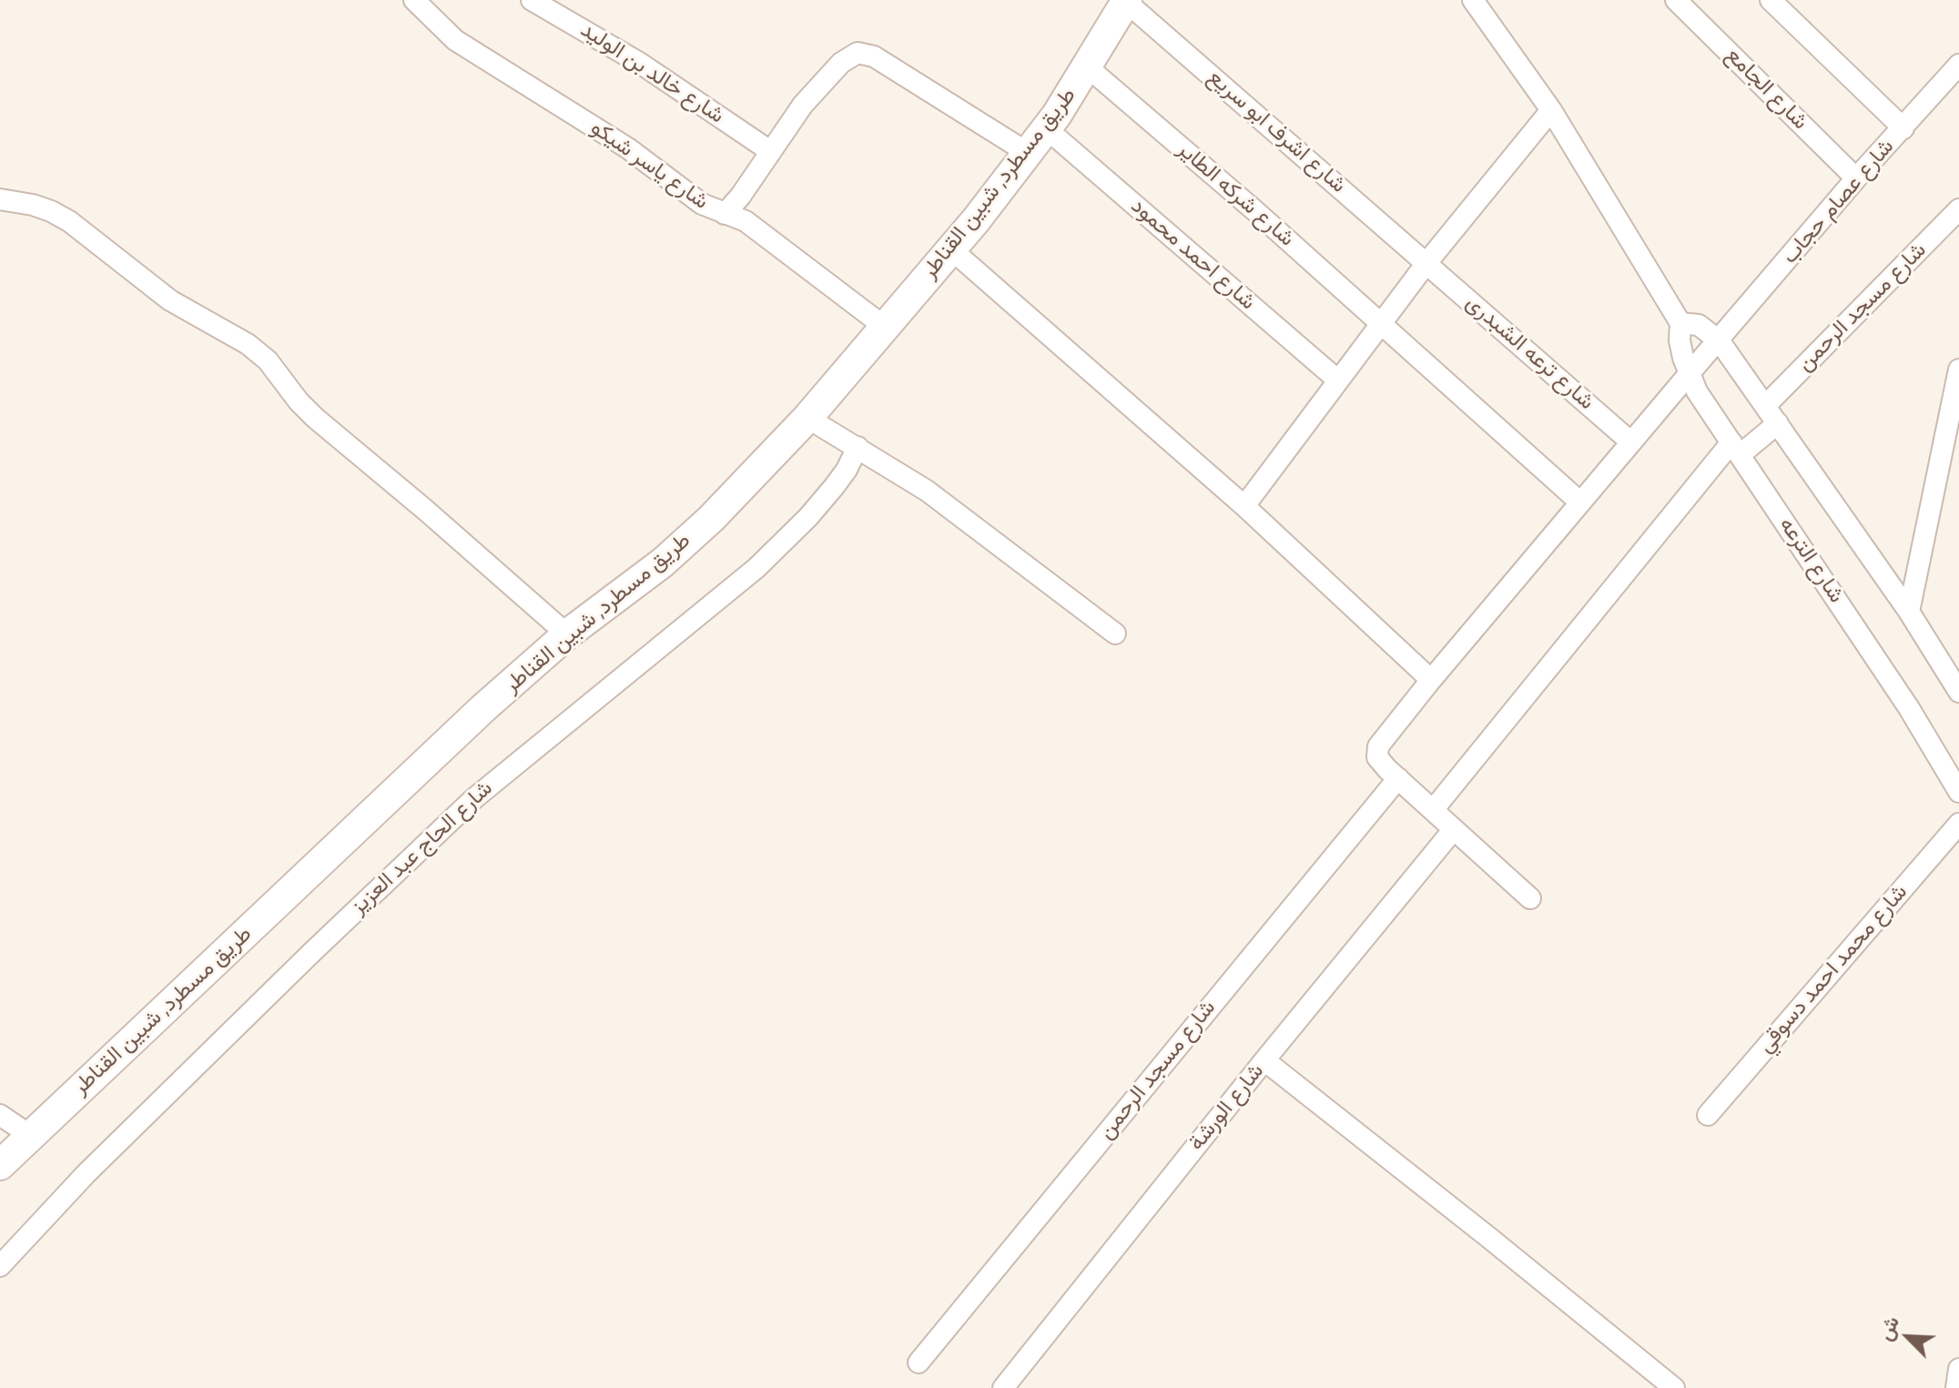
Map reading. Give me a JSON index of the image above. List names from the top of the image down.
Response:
{
  "streets": {
    "main road": ["طريق مسطرد, شبين القناطر"],
    "street": [
      "شارع خالد بن الوليد",
      "شارع الجامع",
      "شارع اشرف ابو سريع",
      "شارع ياسر شيكو",
      "شارع شركه الطاير",
      "شارع عصام حجاب",
      "شارع احمد محمود",
      "شارع مسجد الرحمن",
      "شارع ترعه الشبدرى",
      "شارع الترعه",
      "شارع الحاج عبد العزيز",
      "شارع محمد احمد دسوقي",
      "شارع الورشة"
    ]
  },
  "crossings": [
    ["شارع الجامع", "شارع عصام حجاب"],
    ["شارع اشرف ابو سريع", "طريق مسطرد, شبين القناطر"],
    ["شارع اشرف ابو سريع", "شارع ترعه الشبدرى"],
    ["شارع ياسر شيكو", "طريق مسطرد, شبين القناطر"],
    ["طريق مسطرد, شبين القناطر", "شارع شركه الطاير"],
    ["طريق مسطرد, شبين القناطر", "شارع احمد محمود"],
    ["شارع شركه الطاير", "شارع عصام حجاب"],
    ["شارع عصام حجاب", "شارع مسجد الرحمن"],
    ["شارع عصام حجاب", "شارع ترعه الشبدرى"],
    ["شارع عصام حجاب", "شارع الترعه"],
    ["شارع عصام حجاب", "شارع الورشة"]
  ],
  "north": "top left"
}
